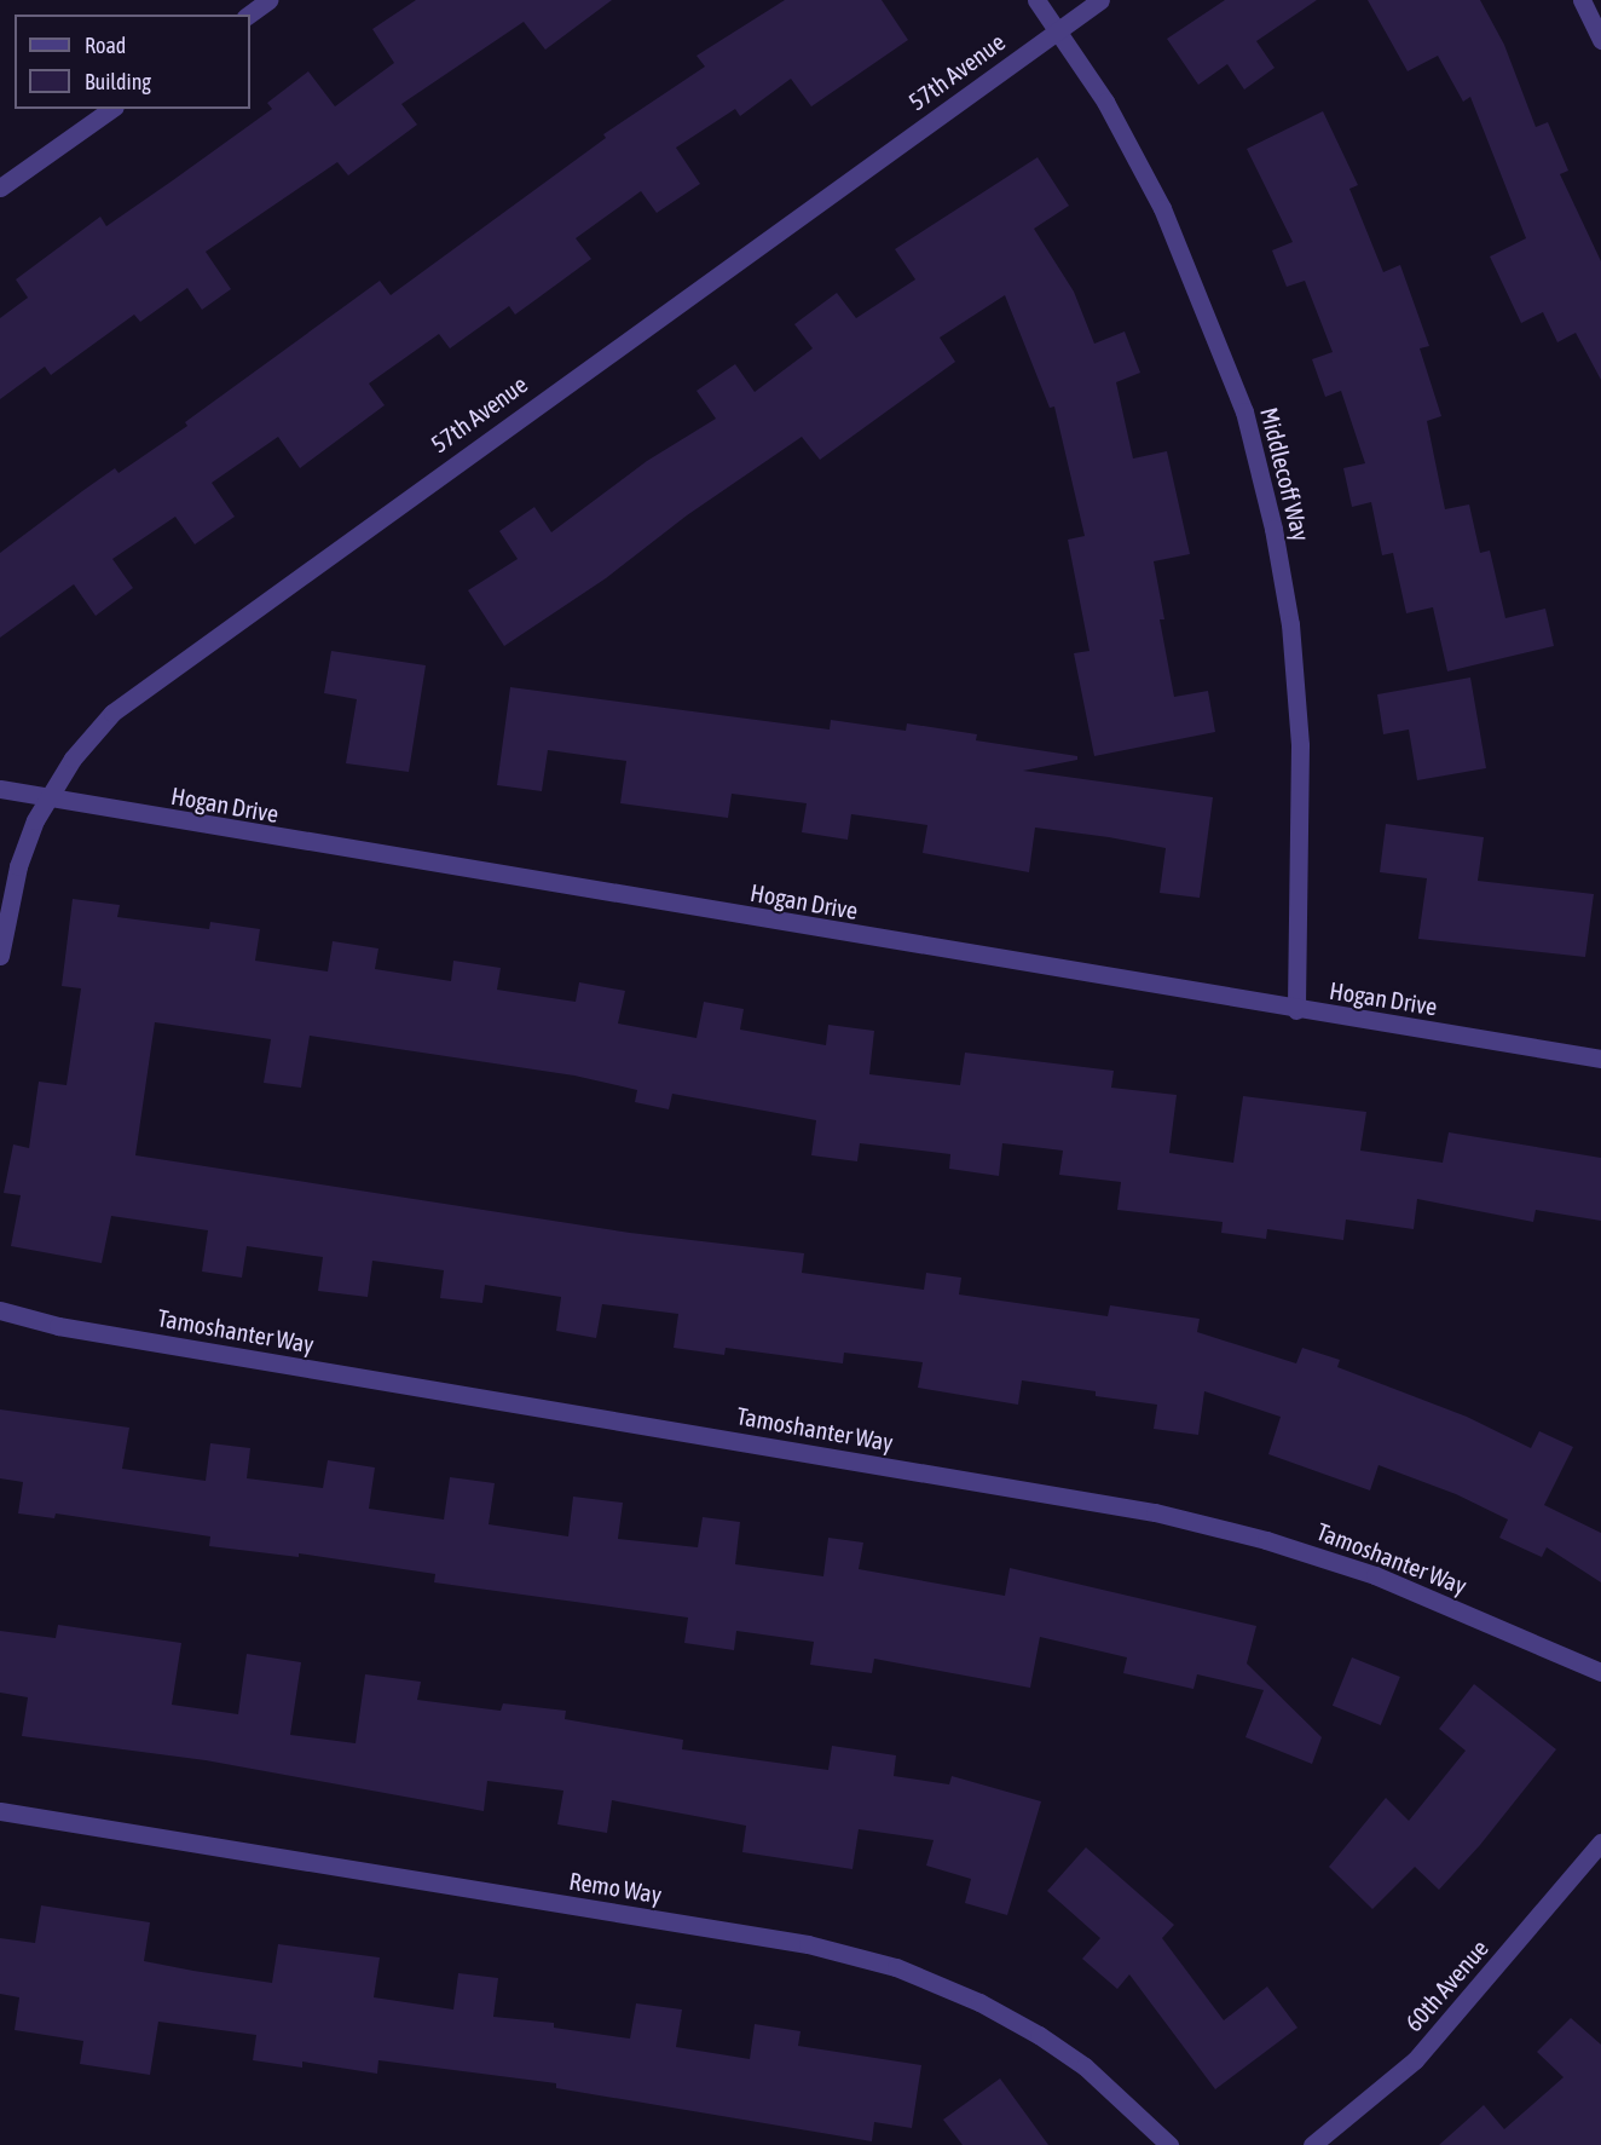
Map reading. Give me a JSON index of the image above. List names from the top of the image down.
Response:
{
  "streets": {
    "street": [
      "57th Avenue",
      "Middlecoff Way",
      "Hogan Drive",
      "Tamoshanter Way",
      "Remo Way",
      "60th Avenue"
    ]
  },
  "crossings": [
    ["57th Avenue", "Middlecoff Way"],
    ["57th Avenue", "Hogan Drive"],
    ["Middlecoff Way", "Hogan Drive"]
  ],
  "legend": ["Road", "Building"]
}
